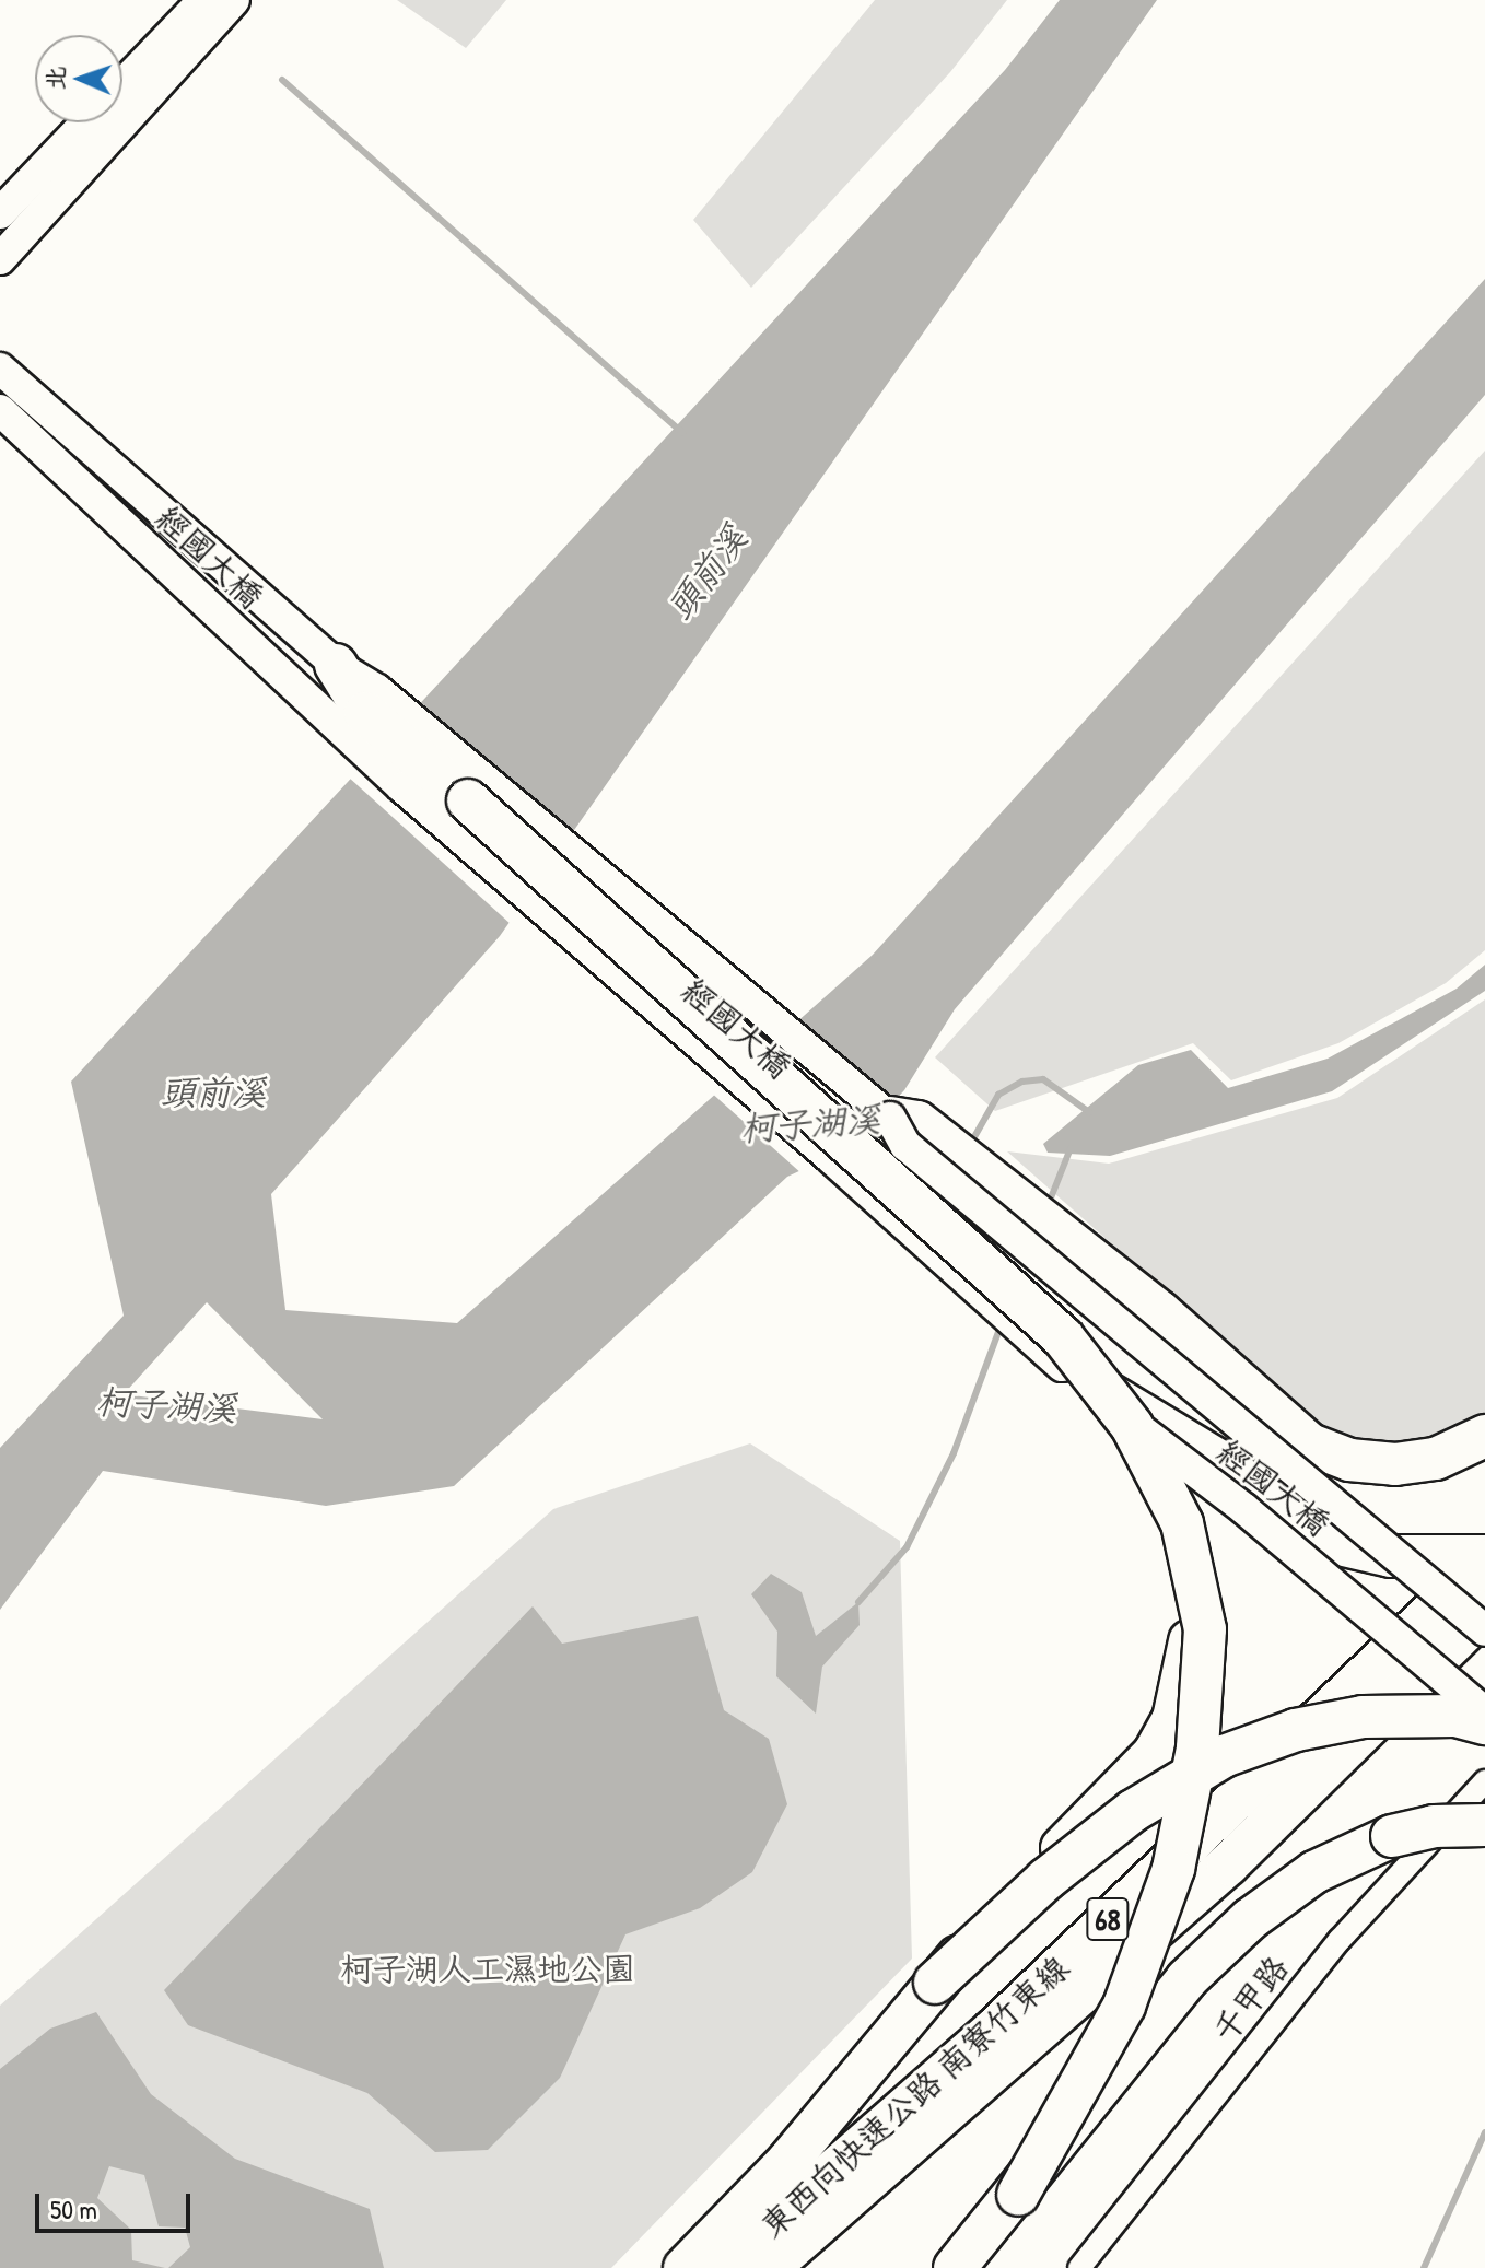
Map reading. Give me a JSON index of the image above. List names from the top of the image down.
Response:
{
  "streets": {
    "highway": ["68", "東西向快速公路 南寮竹東線"],
    "main road": ["經國大橋"],
    "street": ["千甲路"]
  },
  "water": ["頭前溪", "柯子湖溪"],
  "parks": ["柯子湖人工濕地公園"],
  "scale_bar": "50 m",
  "north": "left"
}
